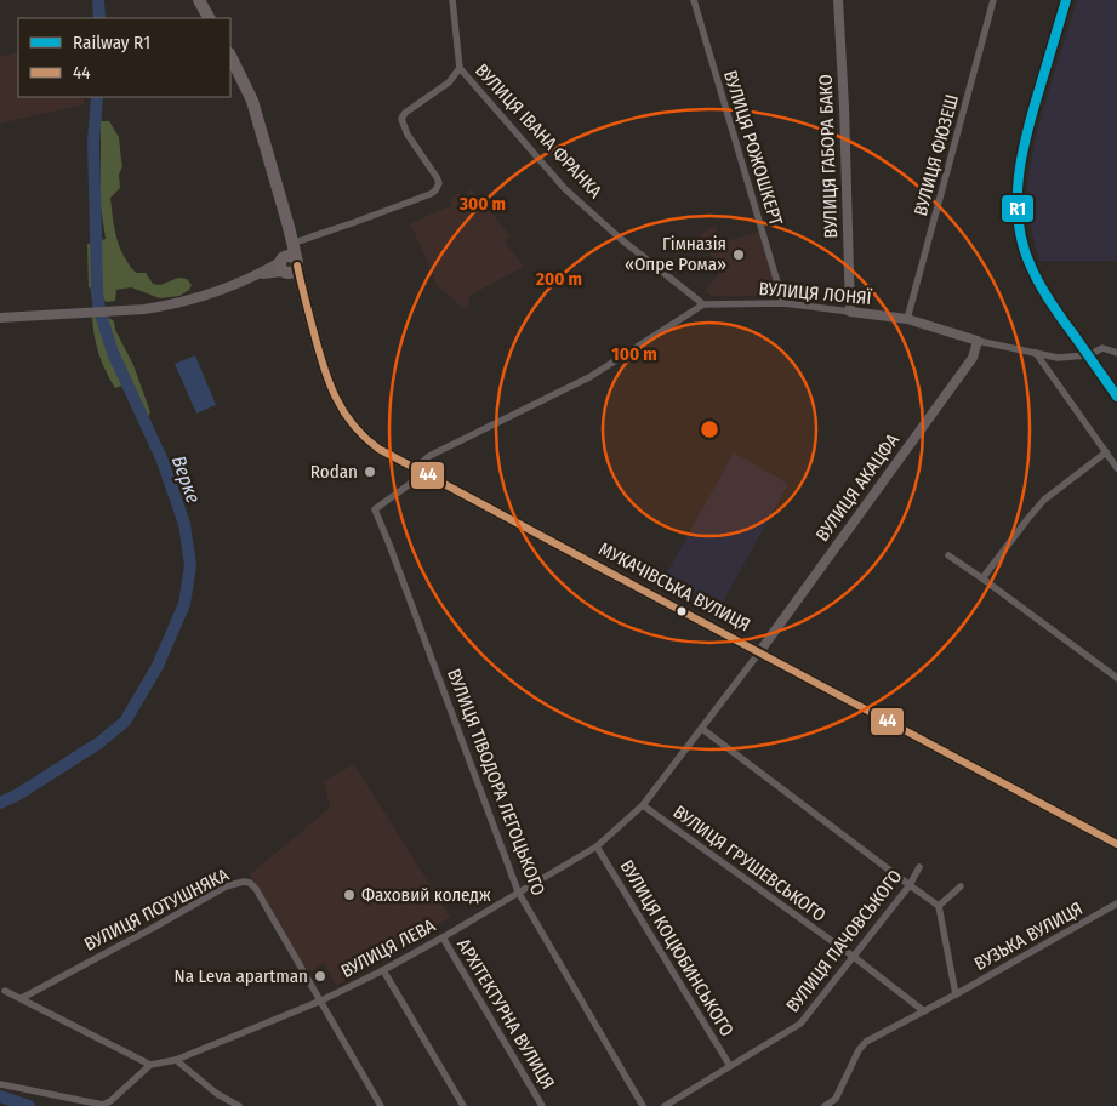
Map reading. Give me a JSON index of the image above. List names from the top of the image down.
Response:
{
  "streets": {
    "highway": ["МУКАЧІВСЬКА ВУЛИЦЯ"],
    "street": [
      "ВУЛИЦЯ ІВАНА ФРАНКА",
      "ВУЛИЦЯ РОЖОШКЕРТ",
      "ВУЛИЦЯ ФЮЗЕШ",
      "ВУЛИЦЯ ГАБОРА БАКО",
      "ВУЛИЦЯ ЛОНЯЇ",
      "ВУЛИЦЯ АКАЦФА",
      "ВУЛИЦЯ ТІВОДОРА ЛЕГОЦЬКОГО",
      "ВУЛИЦЯ ГРУШЕВСЬКОГО",
      "ВУЛИЦЯ ПОТУШНЯКА",
      "ВУЗЬКА ВУЛИЦЯ",
      "ВУЛИЦЯ ПАЧОВСЬКОГО",
      "ВУЛИЦЯ ЛЕВА",
      "ВУЛИЦЯ КОЦЮБИНСЬКОГО",
      "АРХІТЕКТУРНА ВУЛИЦЯ"
    ]
  },
  "crossings": [
    ["ВУЛИЦЯ ІВАНА ФРАНКА", "ВУЛИЦЯ ЛОНЯЇ"],
    ["ВУЛИЦЯ РОЖОШКЕРТ", "ВУЛИЦЯ ЛОНЯЇ"],
    ["ВУЛИЦЯ ФЮЗЕШ", "ВУЛИЦЯ ЛОНЯЇ"],
    ["ВУЛИЦЯ ГАБОРА БАКО", "ВУЛИЦЯ ЛОНЯЇ"],
    ["ВУЛИЦЯ ЛОНЯЇ", "ВУЛИЦЯ АКАЦФА"],
    ["ВУЛИЦЯ АКАЦФА", "МУКАЧІВСЬКА ВУЛИЦЯ"],
    ["ВУЛИЦЯ АКАЦФА", "ВУЛИЦЯ ЛЕВА"],
    ["МУКАЧІВСЬКА ВУЛИЦЯ", "ВУЛИЦЯ ТІВОДОРА ЛЕГОЦЬКОГО"],
    ["МУКАЧІВСЬКА ВУЛИЦЯ", "ВУЛИЦЯ ЛЕВА"],
    ["ВУЛИЦЯ ТІВОДОРА ЛЕГОЦЬКОГО", "ВУЛИЦЯ ЛЕВА"],
    ["ВУЛИЦЯ ГРУШЕВСЬКОГО", "ВУЗЬКА ВУЛИЦЯ"],
    ["ВУЛИЦЯ ГРУШЕВСЬКОГО", "ВУЛИЦЯ ПАЧОВСЬКОГО"],
    ["ВУЛИЦЯ ГРУШЕВСЬКОГО", "ВУЛИЦЯ ЛЕВА"],
    ["ВУЛИЦЯ ПОТУШНЯКА", "ВУЛИЦЯ ЛЕВА"],
    ["ВУЛИЦЯ ПАЧОВСЬКОГО", "ВУЛИЦЯ КОЦЮБИНСЬКОГО"],
    ["ВУЛИЦЯ ЛЕВА", "ВУЛИЦЯ КОЦЮБИНСЬКОГО"],
    ["ВУЛИЦЯ ЛЕВА", "АРХІТЕКТУРНА ВУЛИЦЯ"]
  ],
  "water": ["Верке"],
  "places": [
    "Гімназія «Опре Рома»",
    "Rodan",
    "Фаховий коледж",
    "Na Leva apartman"
  ],
  "lines": ["rail line R1", "transit line 44"],
  "legend": ["Railway R1", "44"],
  "rings": ["300 m", "200 m", "100 m"]
}
